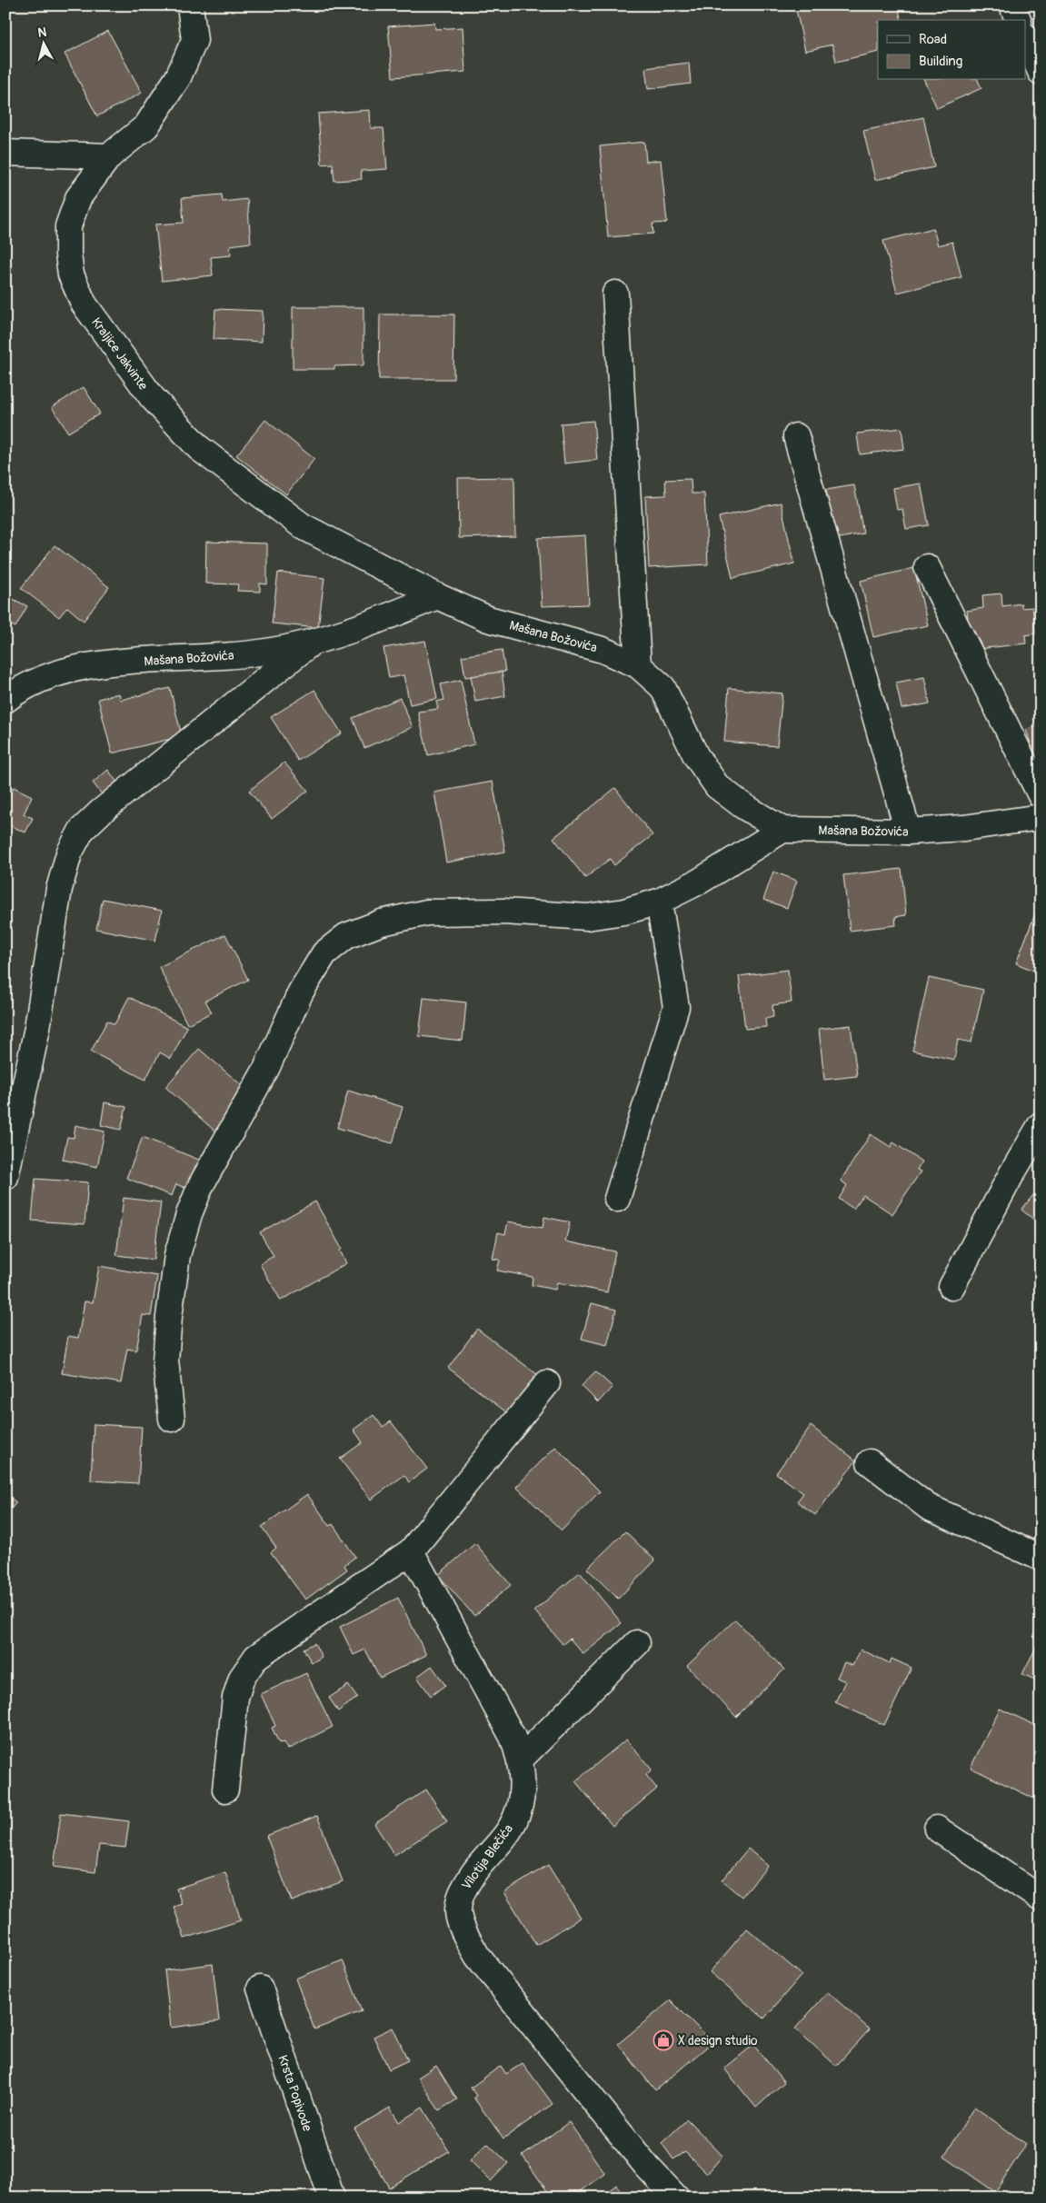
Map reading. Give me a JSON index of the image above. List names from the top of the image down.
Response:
{
  "streets": {
    "street": [
      "Kraljice Jakvinte",
      "Mašana Božovića",
      "Vilotija Blečića",
      "Krsta Popivode"
    ]
  },
  "crossings": [
    ["Kraljice Jakvinte", "Mašana Božovića"]
  ],
  "places": {
    "shop": ["X design studio"]
  },
  "legend": ["Road", "Building"],
  "north": "top"
}
